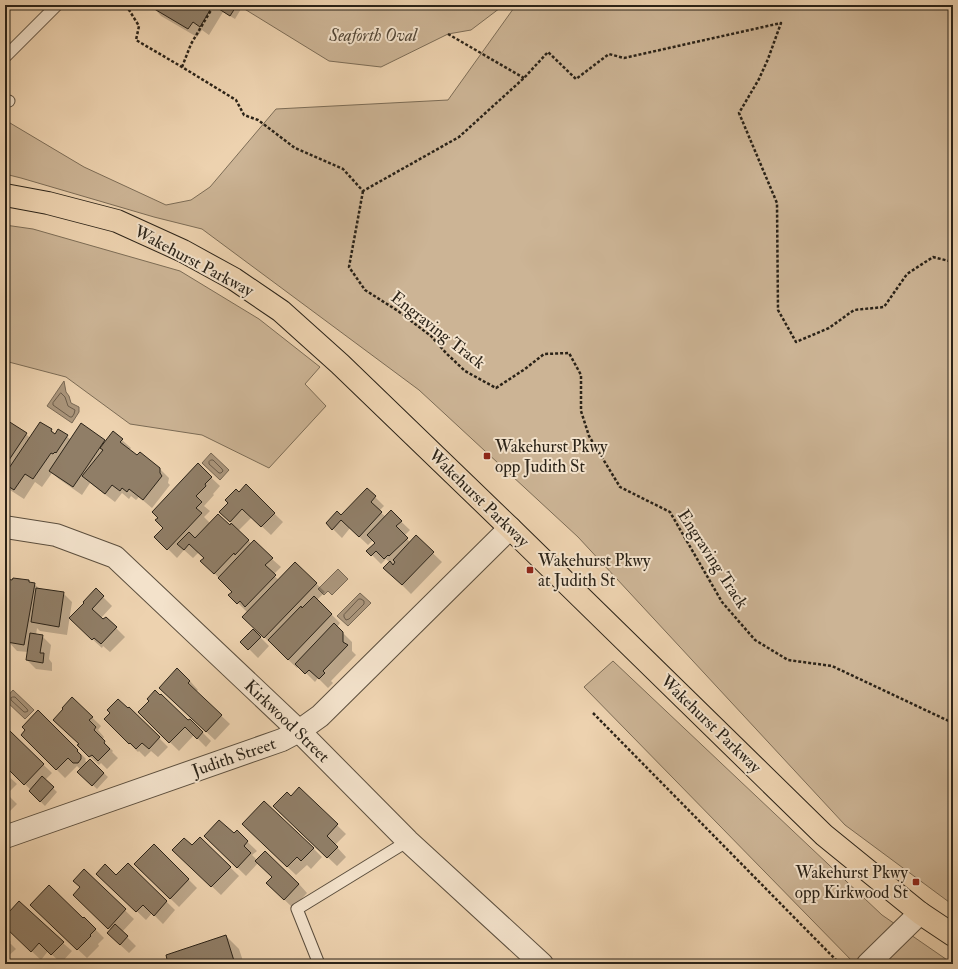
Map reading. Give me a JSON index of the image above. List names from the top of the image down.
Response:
{
  "streets": {
    "main road": ["Wakehurst Parkway"],
    "street": ["Kirkwood Street", "Judith Street"],
    "path": ["Engraving Track"]
  },
  "crossings": [
    ["Wakehurst Parkway", "Judith Street"],
    ["Kirkwood Street", "Judith Street"]
  ],
  "parks": ["Seaforth Oval"],
  "places": {
    "transit": ["Wakehurst Pkwy opp Judith St", "Wakehurst Pkwy at Judith St", "Wakehurst Pkwy opp Kirkwood St"]
  }
}
